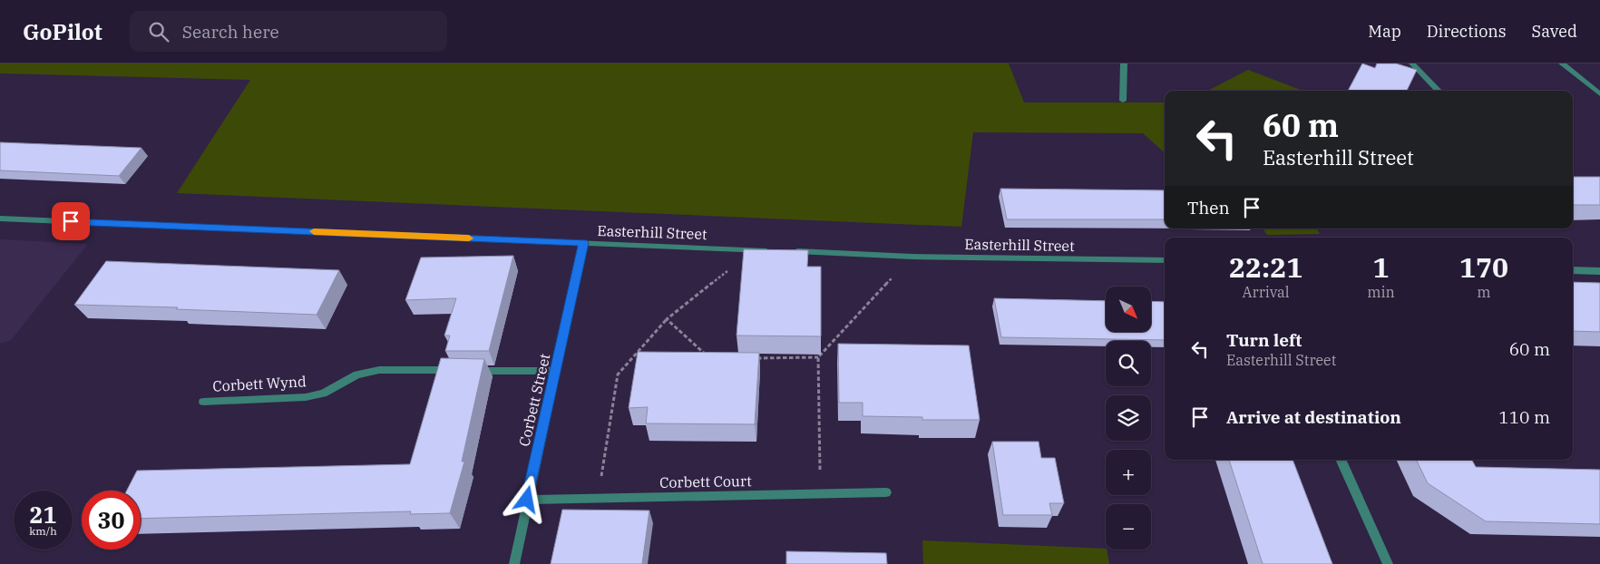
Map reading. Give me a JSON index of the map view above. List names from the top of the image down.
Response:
{
  "streets": {
    "street": [
      "Easterhill Street",
      "Corbett Wynd",
      "Corbett Street",
      "Corbett Court"
    ]
  },
  "crossings": [
    ["Easterhill Street", "Corbett Street"],
    ["Corbett Wynd", "Corbett Street"],
    ["Corbett Street", "Corbett Court"]
  ],
  "north": "bottom right",
  "page": {
    "header": "GoPilot",
    "search": "Search here",
    "nav": ["Map", "Directions", "Saved"],
    "turn": ["60 m", "Easterhill Street"],
    "then": "Then",
    "eta": [
      "22:21",
      "Arrival",
      "1",
      "min",
      "170",
      "m"
    ],
    "map_buttons": ["+", "−"],
    "list": [
      {
        "name": "Turn left",
        "note": "Easterhill Street",
        "value": "60 m"
      },
      {
        "name": "Arrive at destination",
        "value": "110 m"
      }
    ],
    "speed": "21 km/h",
    "limit": "30"
  }
}
